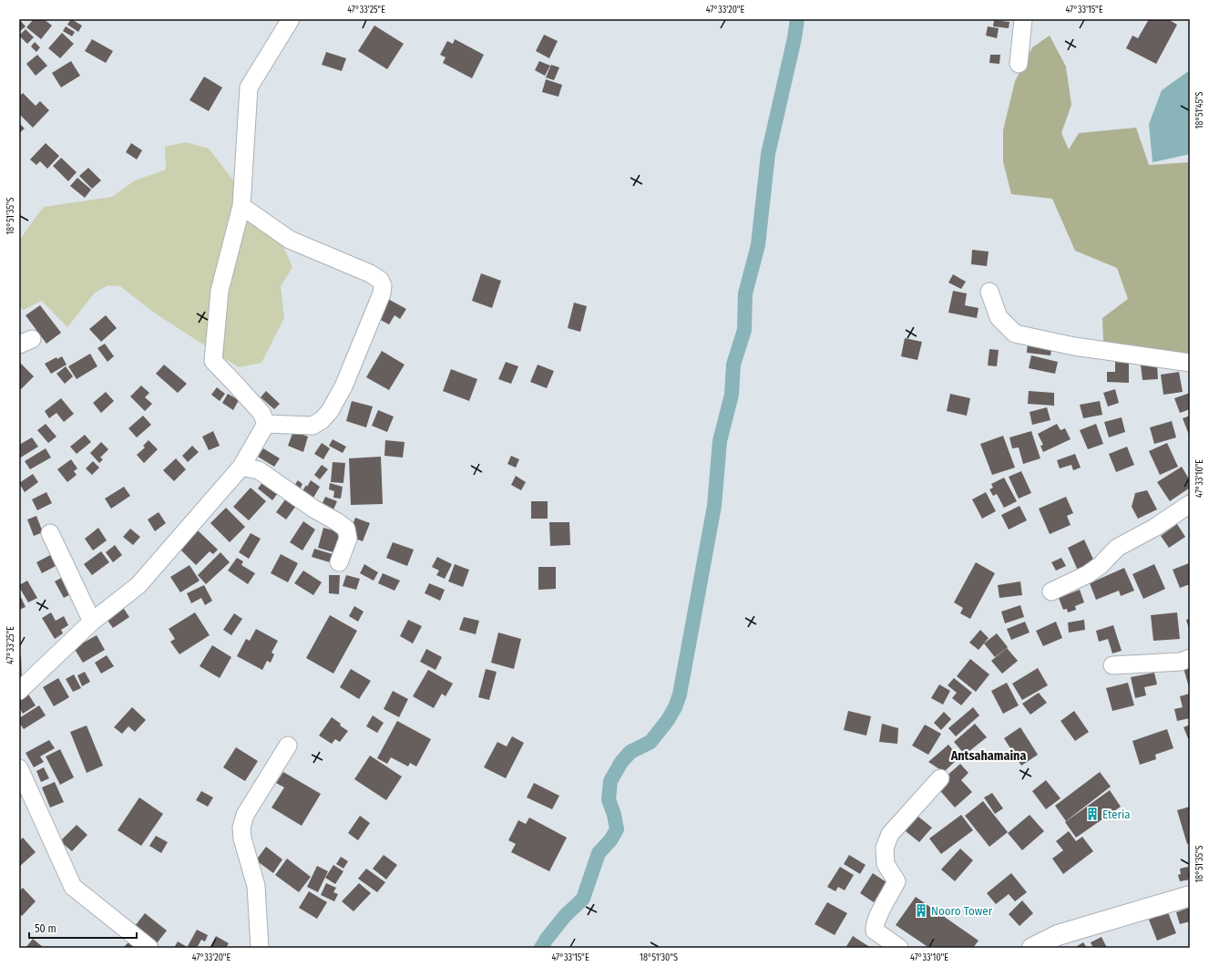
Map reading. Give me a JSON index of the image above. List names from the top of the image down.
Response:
{
  "districts": ["Antsahamaina"],
  "places": {
    "building": ["Eteria", "Nooro Tower"]
  },
  "scale_bar": "50 m",
  "coordinates": [
    "47°33'25\"E",
    "47°33'20\"E",
    "47°33'15\"E",
    "18°51'45\"S",
    "18°51'35\"S",
    "47°33'10\"E",
    "18°51'30\"S"
  ]
}
